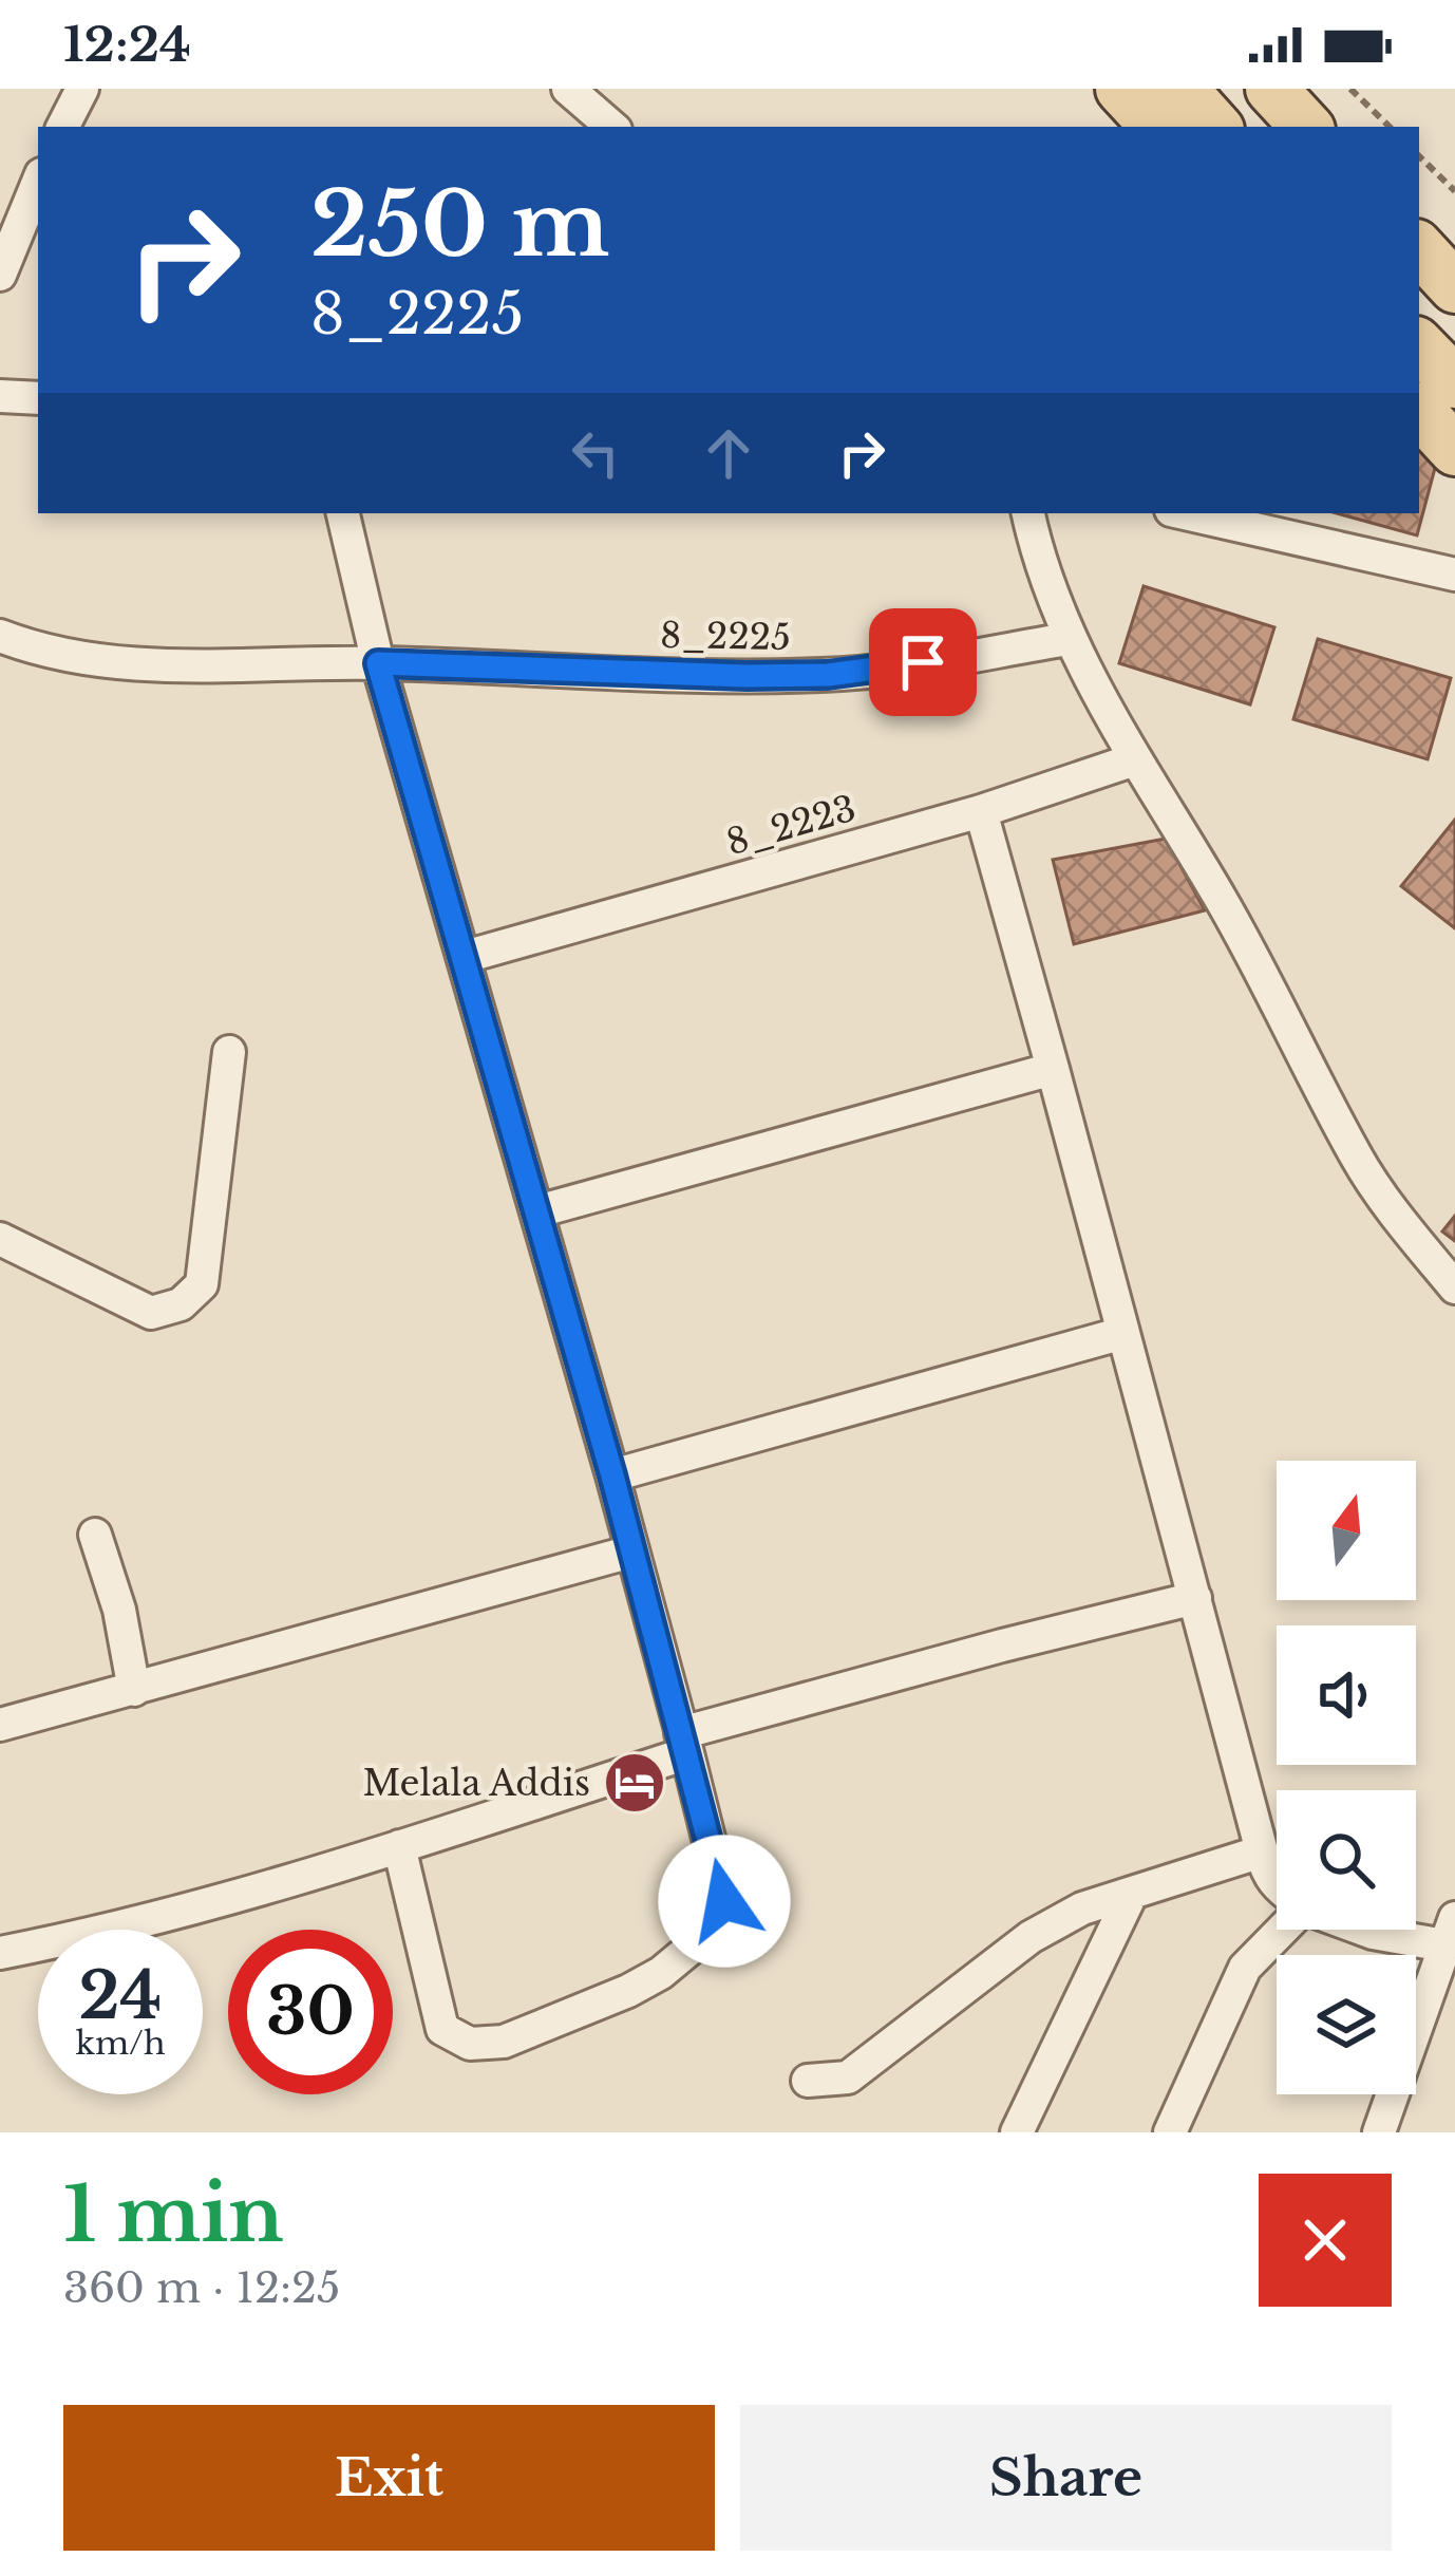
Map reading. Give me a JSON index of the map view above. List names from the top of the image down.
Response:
{
  "streets": {
    "street": ["8_2225", "8_2223"]
  },
  "places": {
    "hotel": ["Melala Addis"]
  },
  "north": "top",
  "page": {
    "status": "12:24",
    "turn": ["250 m", "8_2225"],
    "speed": "24 km/h",
    "limit": "30",
    "heading": ["1 min", "360 m · 12:25"],
    "buttons": ["Exit", "Share"]
  }
}
